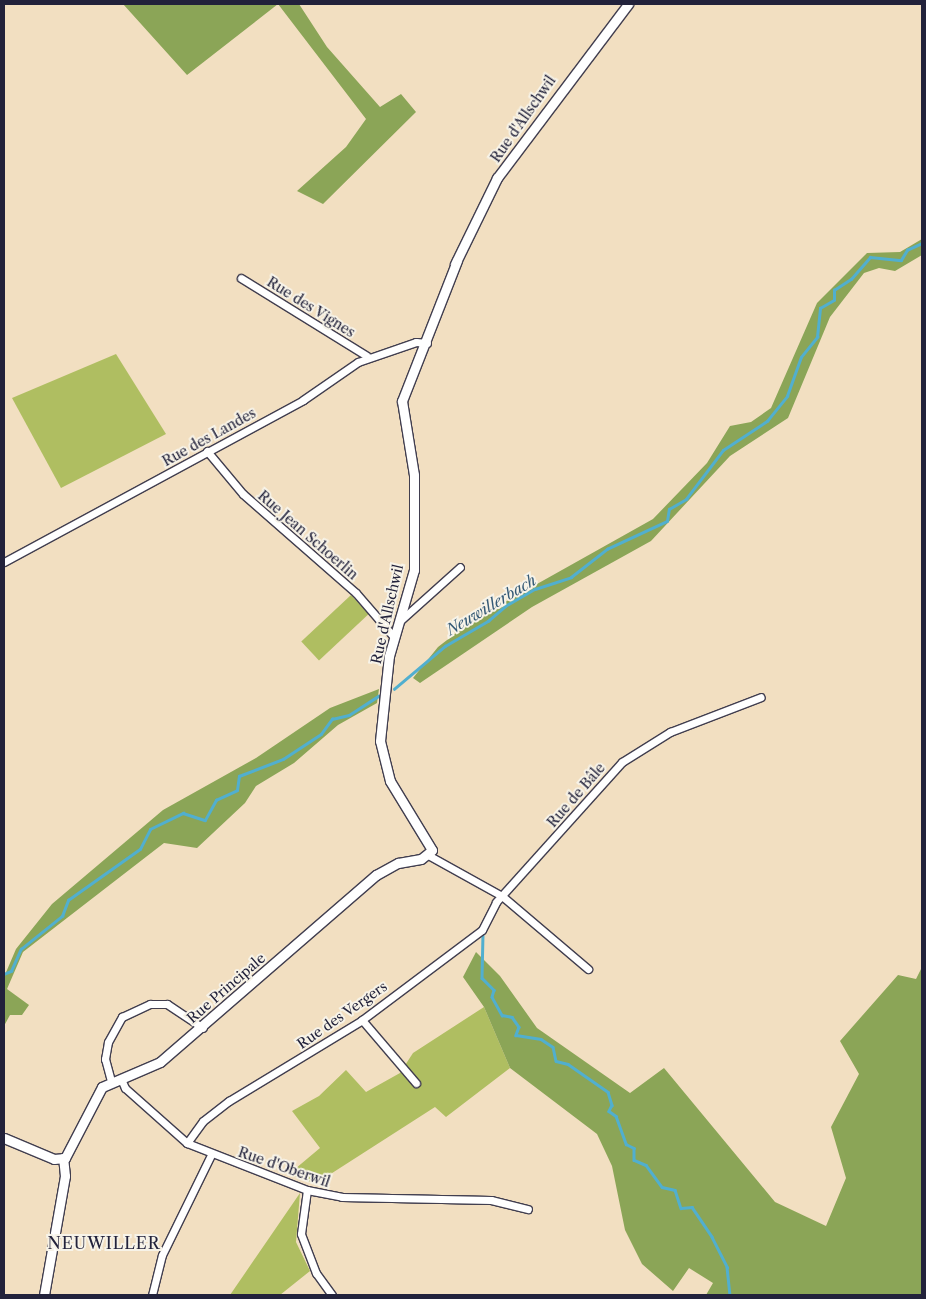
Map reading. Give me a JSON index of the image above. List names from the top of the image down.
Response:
{
  "streets": {
    "street": [
      "Rue d'Allschwil",
      "Rue des Vignes",
      "Rue des Landes",
      "Rue Jean Schoerlin",
      "Rue de Bâle",
      "Rue Principale",
      "Rue des Vergers",
      "Rue d'Oberwil"
    ]
  },
  "crossings": [
    ["Rue d'Allschwil", "Rue des Landes"],
    ["Rue d'Allschwil", "Rue Jean Schoerlin"],
    ["Rue d'Allschwil", "Rue Principale"],
    ["Rue des Vignes", "Rue des Landes"],
    ["Rue des Landes", "Rue Jean Schoerlin"],
    ["Rue de Bâle", "Rue des Vergers"],
    ["Rue Principale", "Rue d'Oberwil"],
    ["Rue des Vergers", "Rue d'Oberwil"]
  ],
  "districts": ["NEUWILLER"],
  "water": ["Neuwillerbach"]
}
